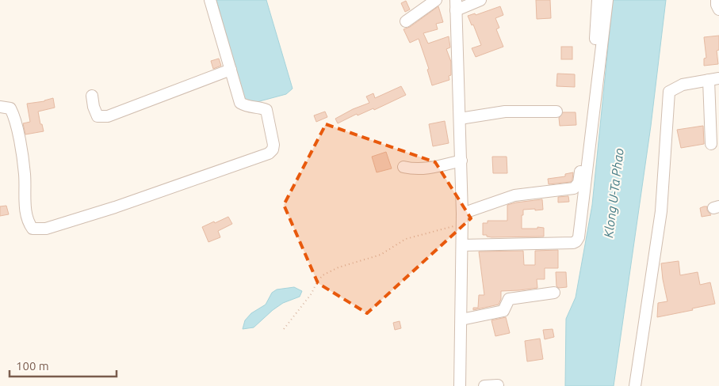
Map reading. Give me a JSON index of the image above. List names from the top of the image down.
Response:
{
  "water": ["Klong U-Ta Phao"],
  "scale_bar": "100 m"
}
